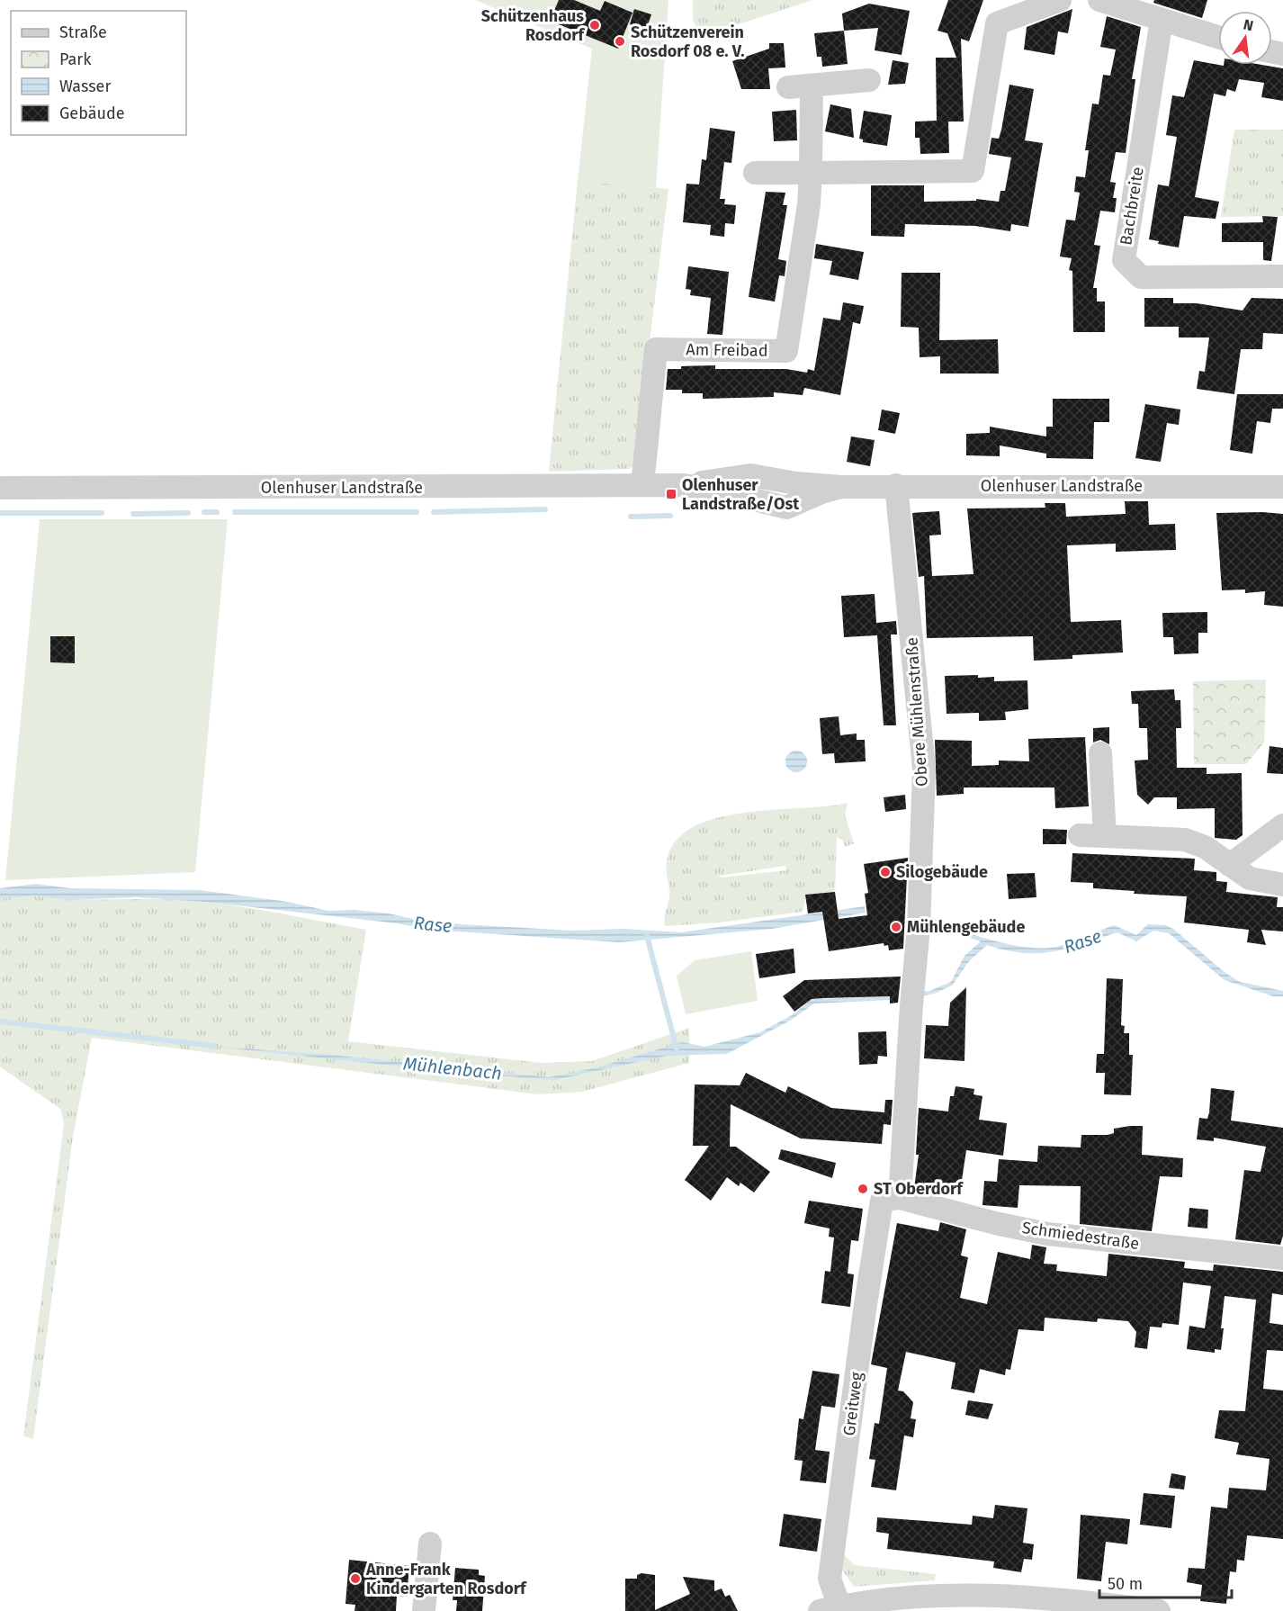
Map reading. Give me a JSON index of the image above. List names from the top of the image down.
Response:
{
  "streets": {
    "street": [
      "Bachbreite",
      "Am Freibad",
      "Olenhuser Landstraße",
      "Obere Mühlenstraße",
      "Schmiedestraße",
      "Greitweg"
    ]
  },
  "crossings": [
    ["Am Freibad", "Olenhuser Landstraße"],
    ["Olenhuser Landstraße", "Obere Mühlenstraße"],
    ["Obere Mühlenstraße", "Schmiedestraße"],
    ["Obere Mühlenstraße", "Greitweg"],
    ["Schmiedestraße", "Greitweg"]
  ],
  "water": ["Rase", "Mühlenbach"],
  "places": {
    "other": [
      "Schützenhaus Rosdorf",
      "Schützenverein Rosdorf 08 e. V.",
      "Silogebäude",
      "Mühlengebäude",
      "ST Oberdorf",
      "Anne-Frank Kindergarten Rosdorf"
    ],
    "transit": ["Olenhuser Landstraße/Ost"]
  },
  "legend": [
    "Straße",
    "Park",
    "Wasser",
    "Gebäude"
  ],
  "scale_bar": "50 m",
  "north": "top"
}
